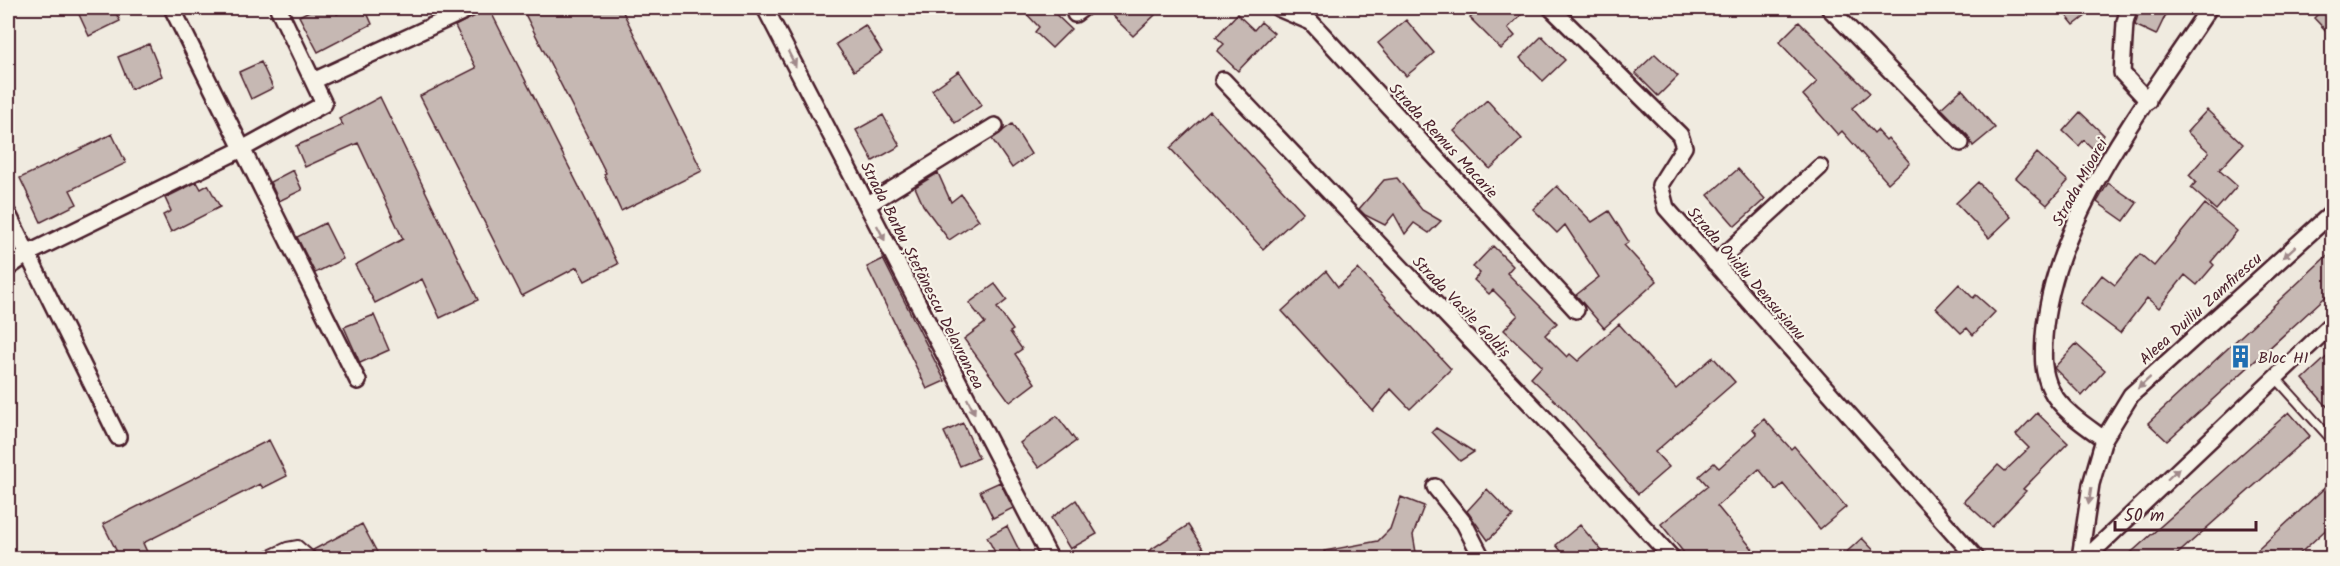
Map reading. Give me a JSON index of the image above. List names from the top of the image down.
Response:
{
  "streets": {
    "street": [
      "Strada Remus Macarie",
      "Strada Mioarei",
      "Strada Ovidiu Densușianu",
      "Strada Barbu Ștefănescu Delavrancea",
      "Strada Vasile Goldiș",
      "Aleea Duiliu Zamfirescu"
    ]
  },
  "crossings": [
    ["Strada Mioarei", "Aleea Duiliu Zamfirescu"]
  ],
  "one_way": ["Strada Barbu Ștefănescu Delavrancea"],
  "places": {
    "building": ["Bloc H1"]
  },
  "scale_bar": "50 m"
}
